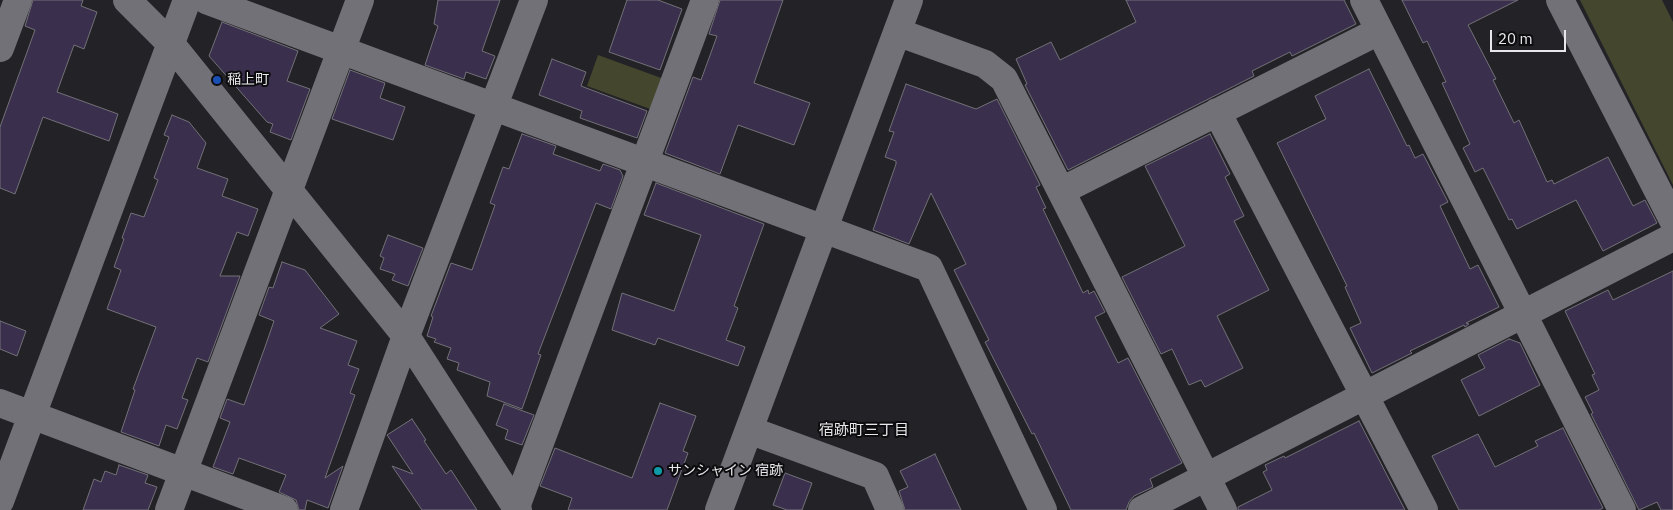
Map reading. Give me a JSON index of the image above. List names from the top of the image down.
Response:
{
  "districts": ["宿跡町三丁目"],
  "places": ["稲上町", "サンシャイン 宿跡"],
  "scale_bar": "20 m"
}
